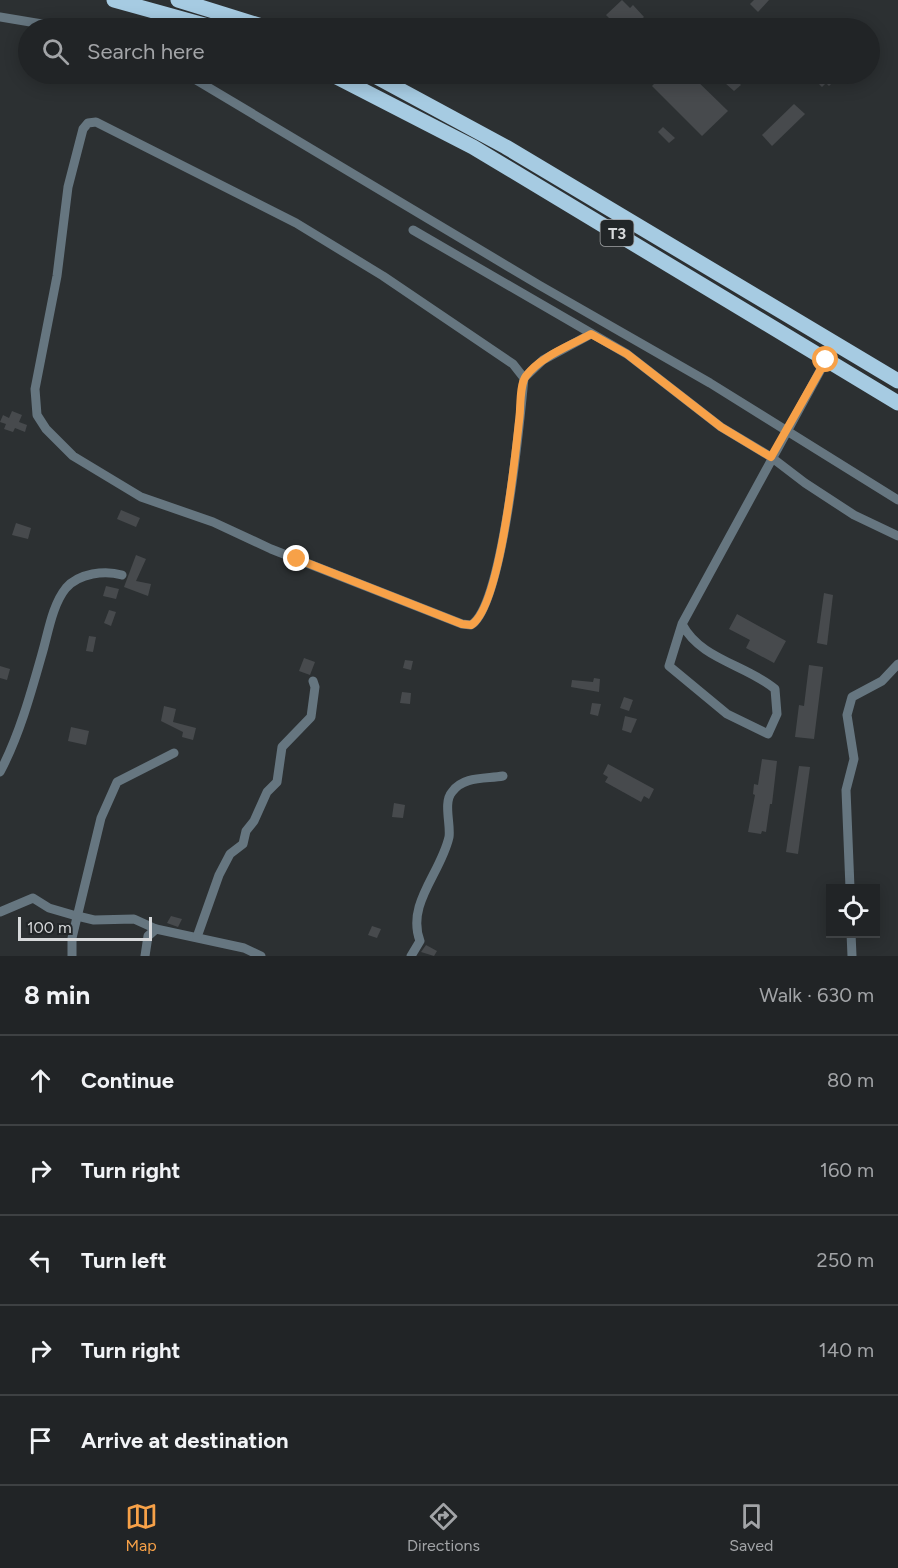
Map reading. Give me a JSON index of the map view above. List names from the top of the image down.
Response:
{
  "streets": {
    "highway": ["T3"]
  },
  "scale_bar": "100 m",
  "page": {
    "search": "Search here",
    "scale": "100 m",
    "heading": ["8 min", "Walk · 630 m"],
    "list": [
      ["Continue", "80 m"],
      ["Turn right", "160 m"],
      ["Turn left", "250 m"],
      ["Turn right", "140 m"],
      "Arrive at destination"
    ],
    "nav": ["Map", "Directions", "Saved"]
  }
}
